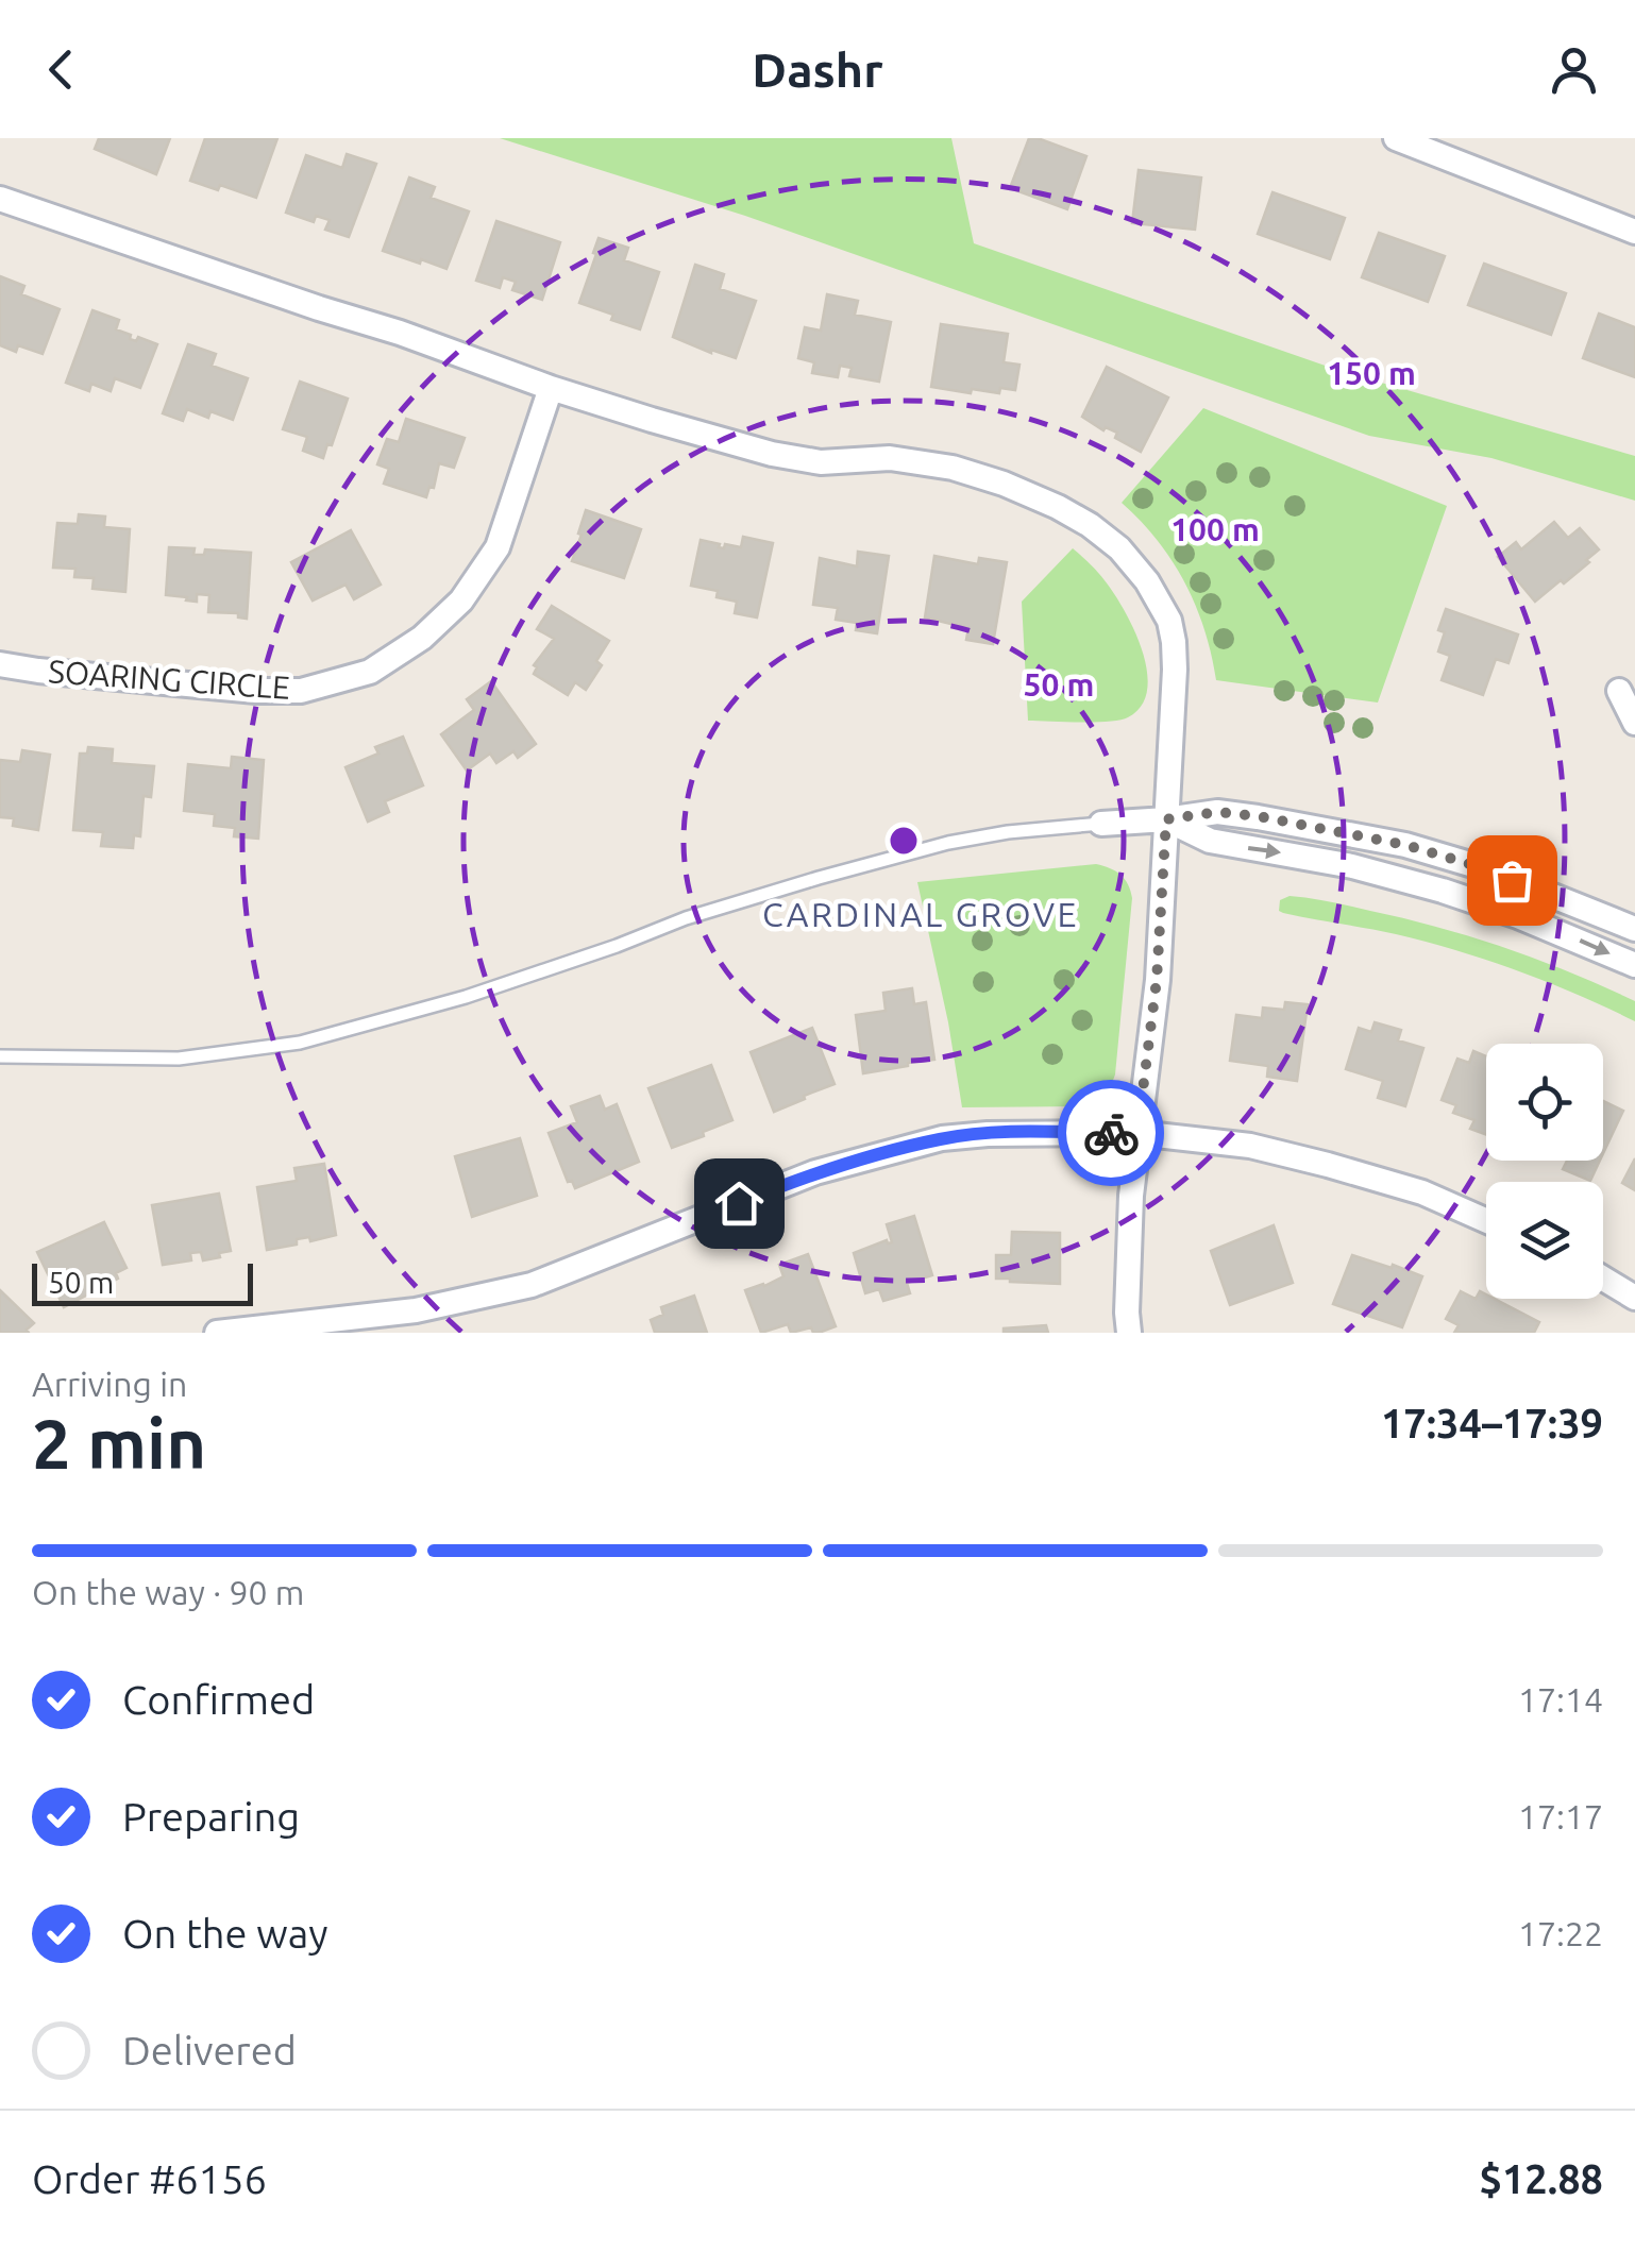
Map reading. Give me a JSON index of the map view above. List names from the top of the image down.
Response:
{
  "streets": {
    "street": ["SOARING CIRCLE"]
  },
  "districts": ["CARDINAL GROVE"],
  "scale_bar": "50 m",
  "page": {
    "header": "Dashr",
    "scale": "50 m",
    "heading": ["2 min", "Arriving in", "17:34–17:39"],
    "panel": ["Order #6156", "$12.88"],
    "bar": "On the way · 90 m",
    "list": [
      ["Confirmed", "17:14"],
      ["Preparing", "17:17"],
      ["On the way", "17:22"],
      "Delivered"
    ]
  },
  "rings": ["150 m", "100 m", "50 m"]
}
